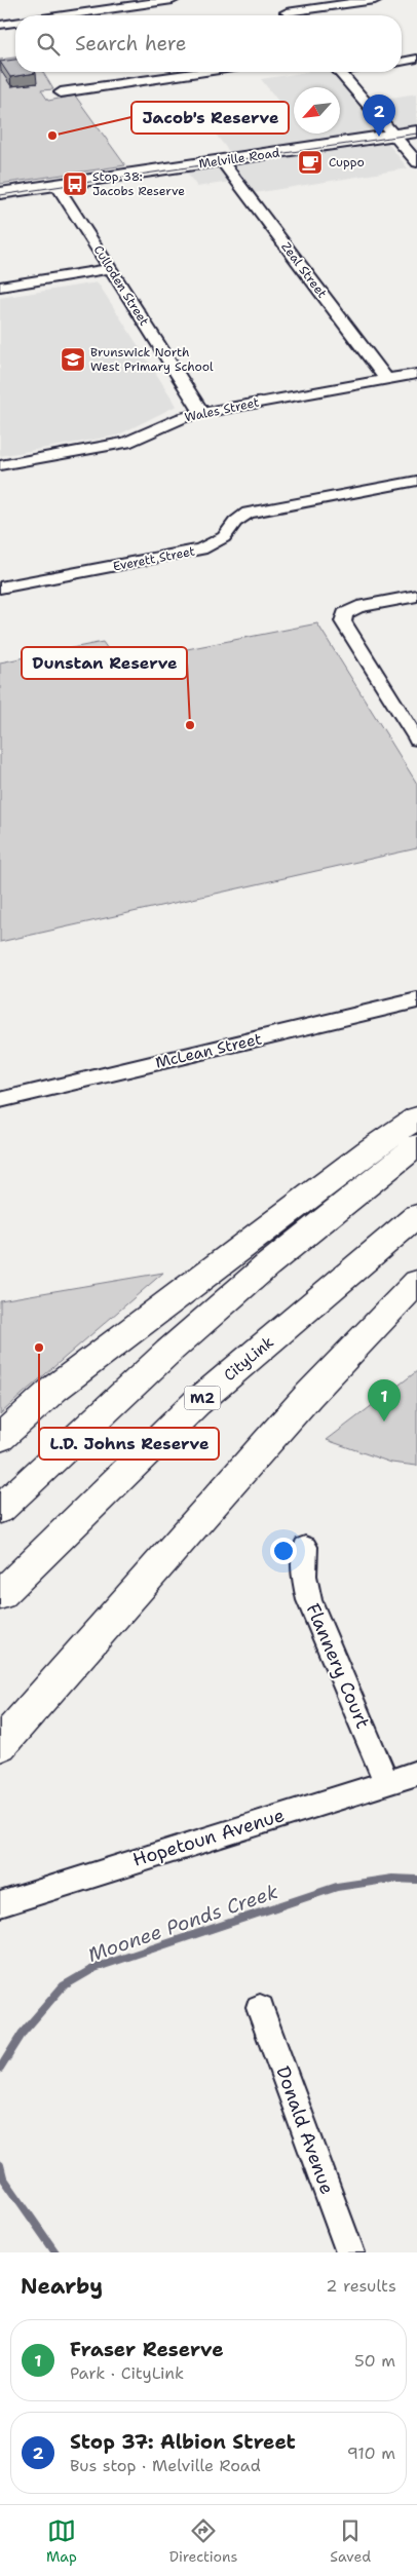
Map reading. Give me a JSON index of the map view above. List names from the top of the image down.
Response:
{
  "streets": {
    "highway": ["CityLink", "M2"],
    "main road": ["Melville Road"],
    "street": [
      "Zeal Street",
      "Culloden Street",
      "Wales Street",
      "Everett Street",
      "McLean Street",
      "Flannery Court",
      "Hopetoun Avenue",
      "Donald Avenue"
    ]
  },
  "crossings": [
    ["Melville Road", "Zeal Street"],
    ["Melville Road", "Culloden Street"],
    ["Zeal Street", "Wales Street"],
    ["Culloden Street", "Wales Street"],
    ["Flannery Court", "Hopetoun Avenue"]
  ],
  "water": ["Moonee Ponds Creek"],
  "places": {
    "other": ["Jacob's Reserve", "Dunstan Reserve", "L.D. Johns Reserve"],
    "cafe": ["Cuppo"],
    "bus stop": ["Stop 38: Jacobs Reserve"],
    "school or university": ["Brunswick North West Primary School"]
  },
  "north": "bottom left",
  "page": {
    "search": "Search here",
    "pins": ["2", "1"],
    "heading": ["Nearby", "2 results"],
    "list": [
      {
        "mark": "1",
        "name": "Fraser Reserve",
        "note": "Park · CityLink",
        "value": "50 m"
      },
      {
        "mark": "2",
        "name": "Stop 37: Albion Street",
        "note": "Bus stop · Melville Road",
        "value": "910 m"
      }
    ],
    "nav": ["Map", "Directions", "Saved"]
  }
}
